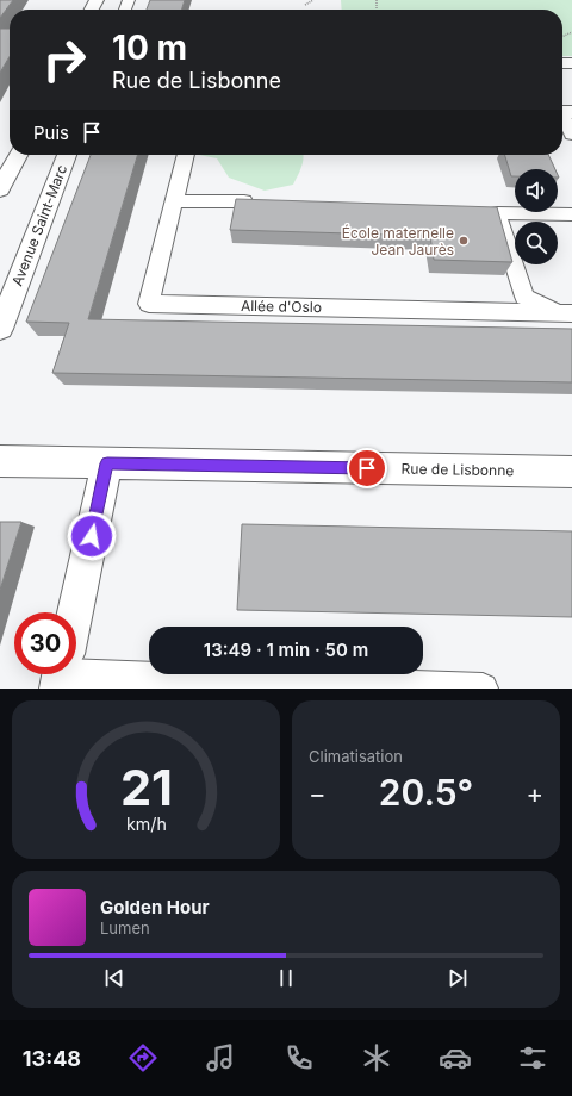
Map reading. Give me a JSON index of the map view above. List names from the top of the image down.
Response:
{
  "streets": {
    "street": ["Avenue Saint-Marc", "Rue de Lisbonne"],
    "lane": ["Allée d'Oslo"]
  },
  "places": ["École maternelle Jean Jaurès"],
  "page": {
    "turn": ["10 m", "Rue de Lisbonne"],
    "then": "Puis",
    "limit": "30",
    "trip": "13:49 · 1 min · 50 m",
    "tile": "Climatisation",
    "heat": ["−", "20.5°", "+"],
    "song": ["Golden Hour", "Lumen"],
    "tabs": "13:48",
    "gauge": ["21", "km/h"]
  }
}
